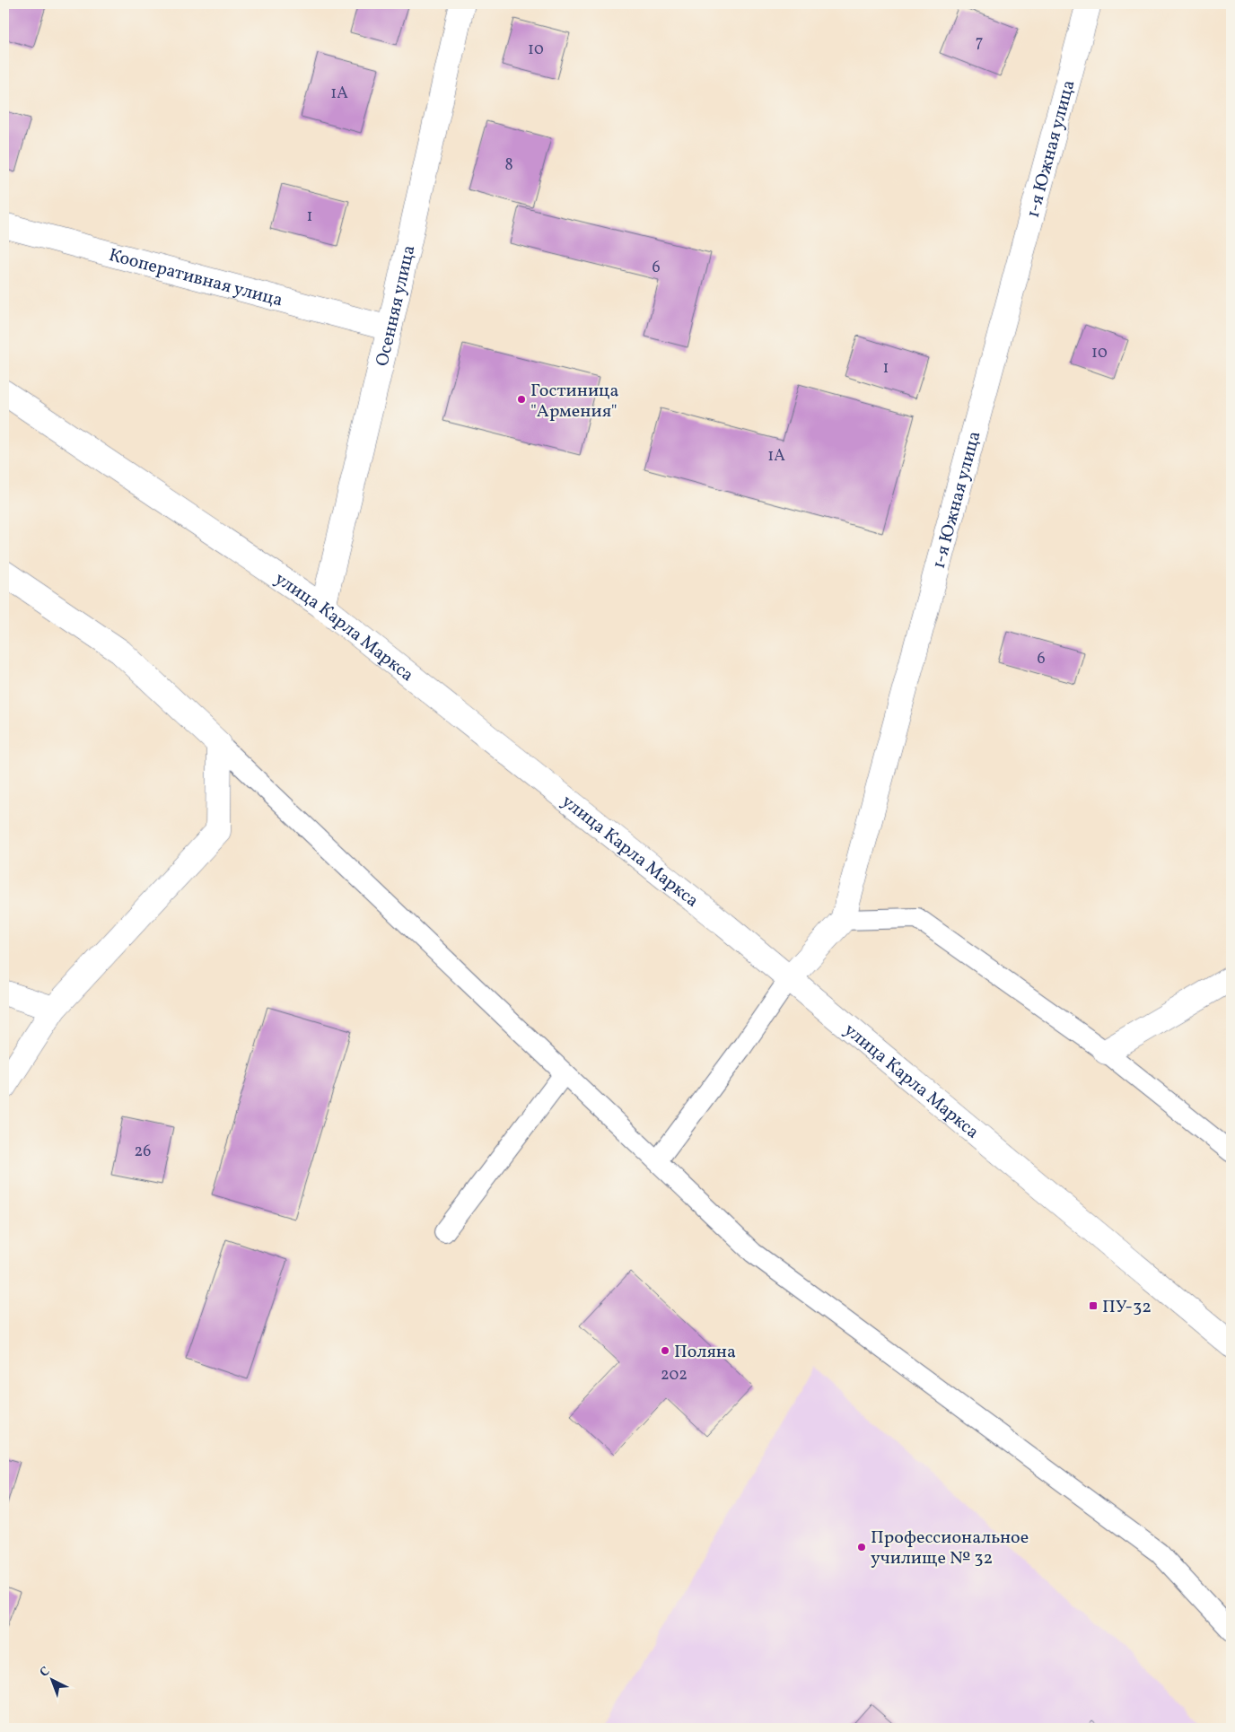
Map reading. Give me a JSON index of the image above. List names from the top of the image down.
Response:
{
  "streets": {
    "main road": [
      "1-я Южная улица",
      "Кооперативная улица",
      "Осенняя улица",
      "улица Карла Маркса"
    ]
  },
  "crossings": [
    ["1-я Южная улица", "улица Карла Маркса"],
    ["Кооперативная улица", "Осенняя улица"],
    ["Осенняя улица", "улица Карла Маркса"]
  ],
  "places": {
    "other": ["Гостиница \"Армения\"", "Поляна", "Профессиональное училище № 32"],
    "transit": ["ПУ-32"]
  },
  "house_numbers": [
    "7",
    "10",
    "1А",
    "8",
    "1",
    "6",
    "10",
    "1",
    "1А",
    "6",
    "26",
    "202"
  ],
  "north": "top left"
}
